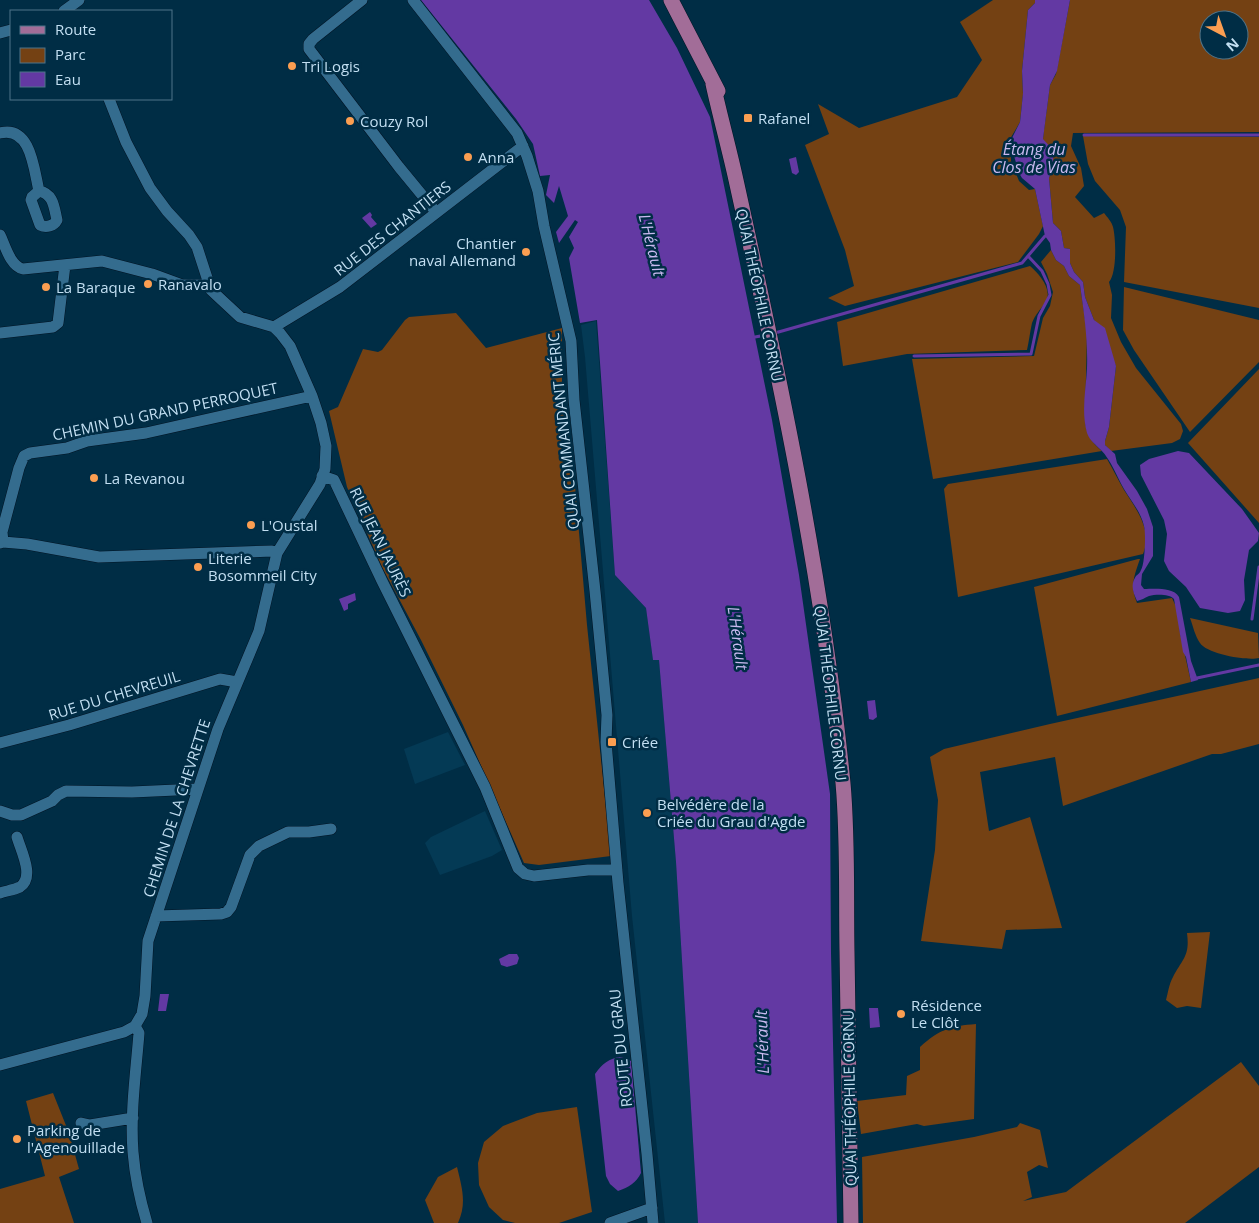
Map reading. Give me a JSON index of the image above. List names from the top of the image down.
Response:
{
  "streets": {
    "main road": ["QUAI THÉOPHILE CORNU"],
    "street": [
      "RUE DES CHANTIERS",
      "CHEMIN DU GRAND PERROQUET",
      "QUAI COMMANDANT MÉRIC",
      "RUE JEAN JAURÈS",
      "RUE DU CHEVREUIL",
      "CHEMIN DE LA CHEVRETTE",
      "ROUTE DU GRAU"
    ]
  },
  "crossings": [
    ["RUE DES CHANTIERS", "QUAI COMMANDANT MÉRIC"],
    ["QUAI COMMANDANT MÉRIC", "RUE JEAN JAURÈS"],
    ["QUAI COMMANDANT MÉRIC", "ROUTE DU GRAU"],
    ["RUE JEAN JAURÈS", "CHEMIN DE LA CHEVRETTE"],
    ["RUE JEAN JAURÈS", "ROUTE DU GRAU"],
    ["RUE DU CHEVREUIL", "CHEMIN DE LA CHEVRETTE"]
  ],
  "water": ["Étang du Clos de Vias", "L'Hérault"],
  "places": {
    "other": [
      "Tri Logis",
      "Couzy Rol",
      "Anna",
      "Chantier naval Allemand",
      "Ranavalo",
      "La Baraque",
      "La Revanou",
      "L'Oustal",
      "Literie Bosommeil City",
      "Belvédère de la Criée du Grau d'Agde",
      "Résidence Le Clôt",
      "Parking de l'Agenouillade"
    ],
    "transit": ["Rafanel", "Criée"]
  },
  "legend": ["Route", "Parc", "Eau"],
  "north": "bottom right"
}
